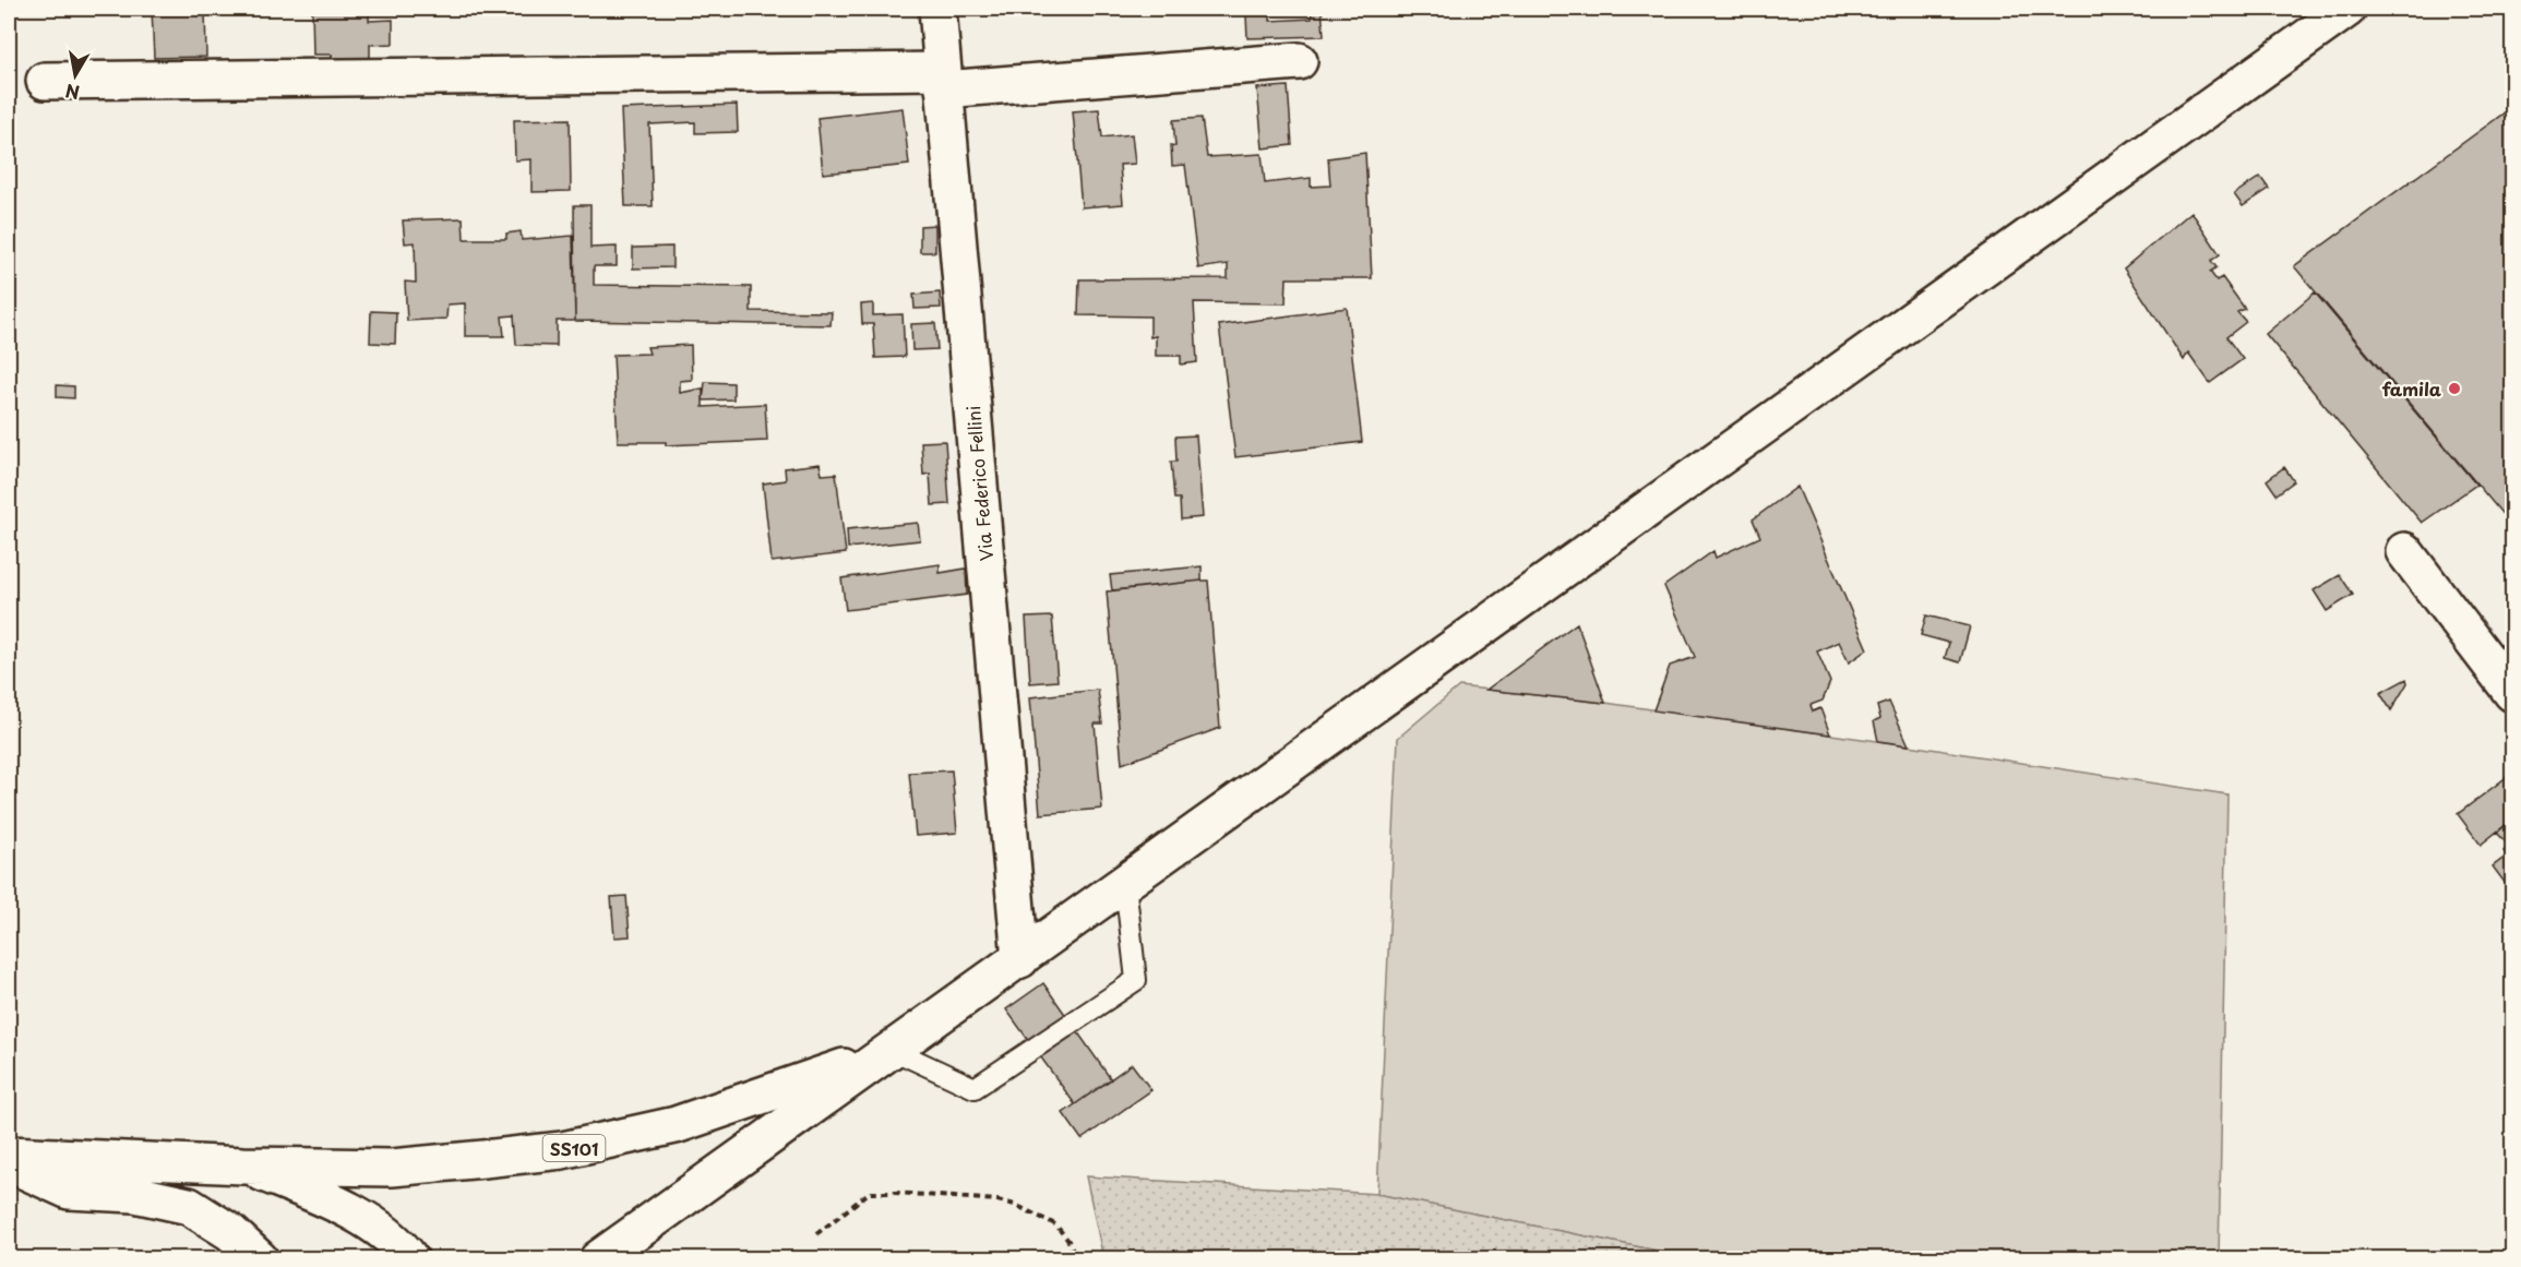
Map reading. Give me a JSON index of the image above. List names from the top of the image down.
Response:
{
  "streets": {
    "main road": ["Via Federico Fellini", "SS101"]
  },
  "places": ["famila"],
  "north": "bottom"
}
